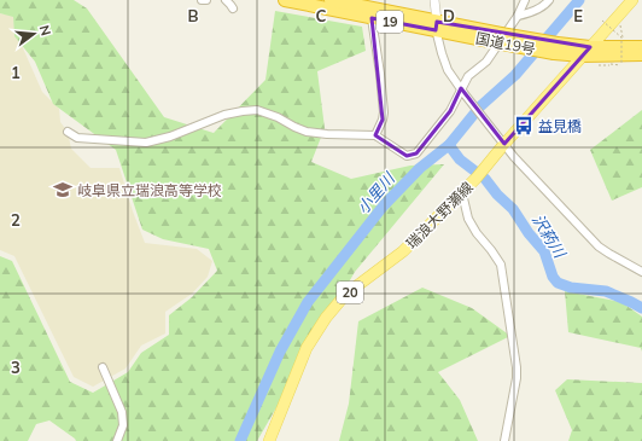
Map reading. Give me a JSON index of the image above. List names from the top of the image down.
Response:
{
  "streets": {
    "highway": ["19", "国道19号"],
    "main road": ["瑞浪大野瀬線", "20"]
  },
  "crossings": [
    ["国道19号", "瑞浪大野瀬線"]
  ],
  "water": ["小里川", "沢葯川"],
  "places": {
    "bus stop": ["益見橋"],
    "school or university": ["岐阜県立瑞浪高等学校"]
  },
  "north": "right",
  "grid": {
    "columns": [
      "B",
      "C",
      "D",
      "E"
    ],
    "rows": ["1", "2", "3"]
  }
}
